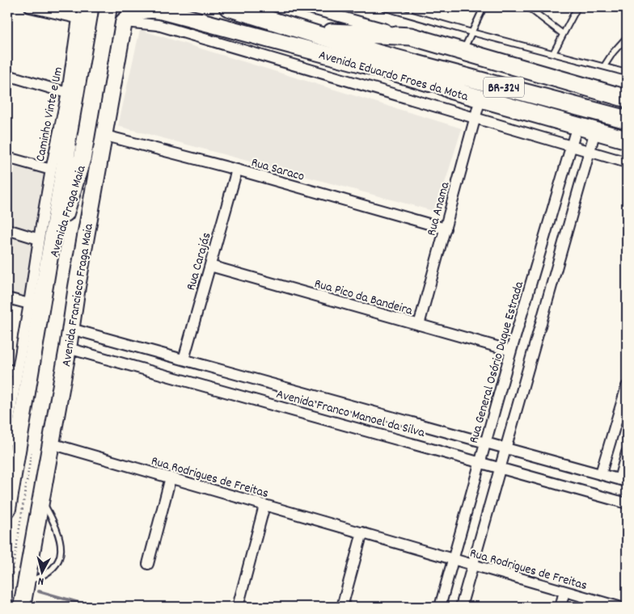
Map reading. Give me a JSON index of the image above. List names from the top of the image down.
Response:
{
  "streets": {
    "highway": ["Avenida Eduardo Froes da Mota", "BR-324"],
    "main road": ["Avenida Fraga Maia", "Avenida Francisco Fraga Maia"],
    "street": [
      "Caminho Vinte e Um",
      "Rua Saraco",
      "Rua Anama",
      "Rua Carajás",
      "Rua Pico da Bandeira",
      "Rua General Osório Duque Estrada",
      "Avenida Franco Manoel da Silva",
      "Rua Rodrigues de Freitas"
    ]
  },
  "crossings": [
    ["Avenida Eduardo Froes da Mota", "Rua Anama"],
    ["Avenida Eduardo Froes da Mota", "Avenida Francisco Fraga Maia"],
    ["Avenida Eduardo Froes da Mota", "Rua General Osório Duque Estrada"],
    ["Rua Saraco", "Rua Anama"],
    ["Rua Saraco", "Rua Carajás"],
    ["Rua Saraco", "Avenida Francisco Fraga Maia"],
    ["Rua Anama", "Rua Pico da Bandeira"],
    ["Avenida Fraga Maia", "Avenida Francisco Fraga Maia"],
    ["Rua Carajás", "Rua Pico da Bandeira"],
    ["Rua Carajás", "Avenida Franco Manoel da Silva"],
    ["Avenida Francisco Fraga Maia", "Avenida Franco Manoel da Silva"],
    ["Avenida Francisco Fraga Maia", "Rua Rodrigues de Freitas"],
    ["Rua Pico da Bandeira", "Rua General Osório Duque Estrada"],
    ["Rua General Osório Duque Estrada", "Avenida Franco Manoel da Silva"],
    ["Rua General Osório Duque Estrada", "Rua Rodrigues de Freitas"]
  ],
  "north": "bottom"
}
